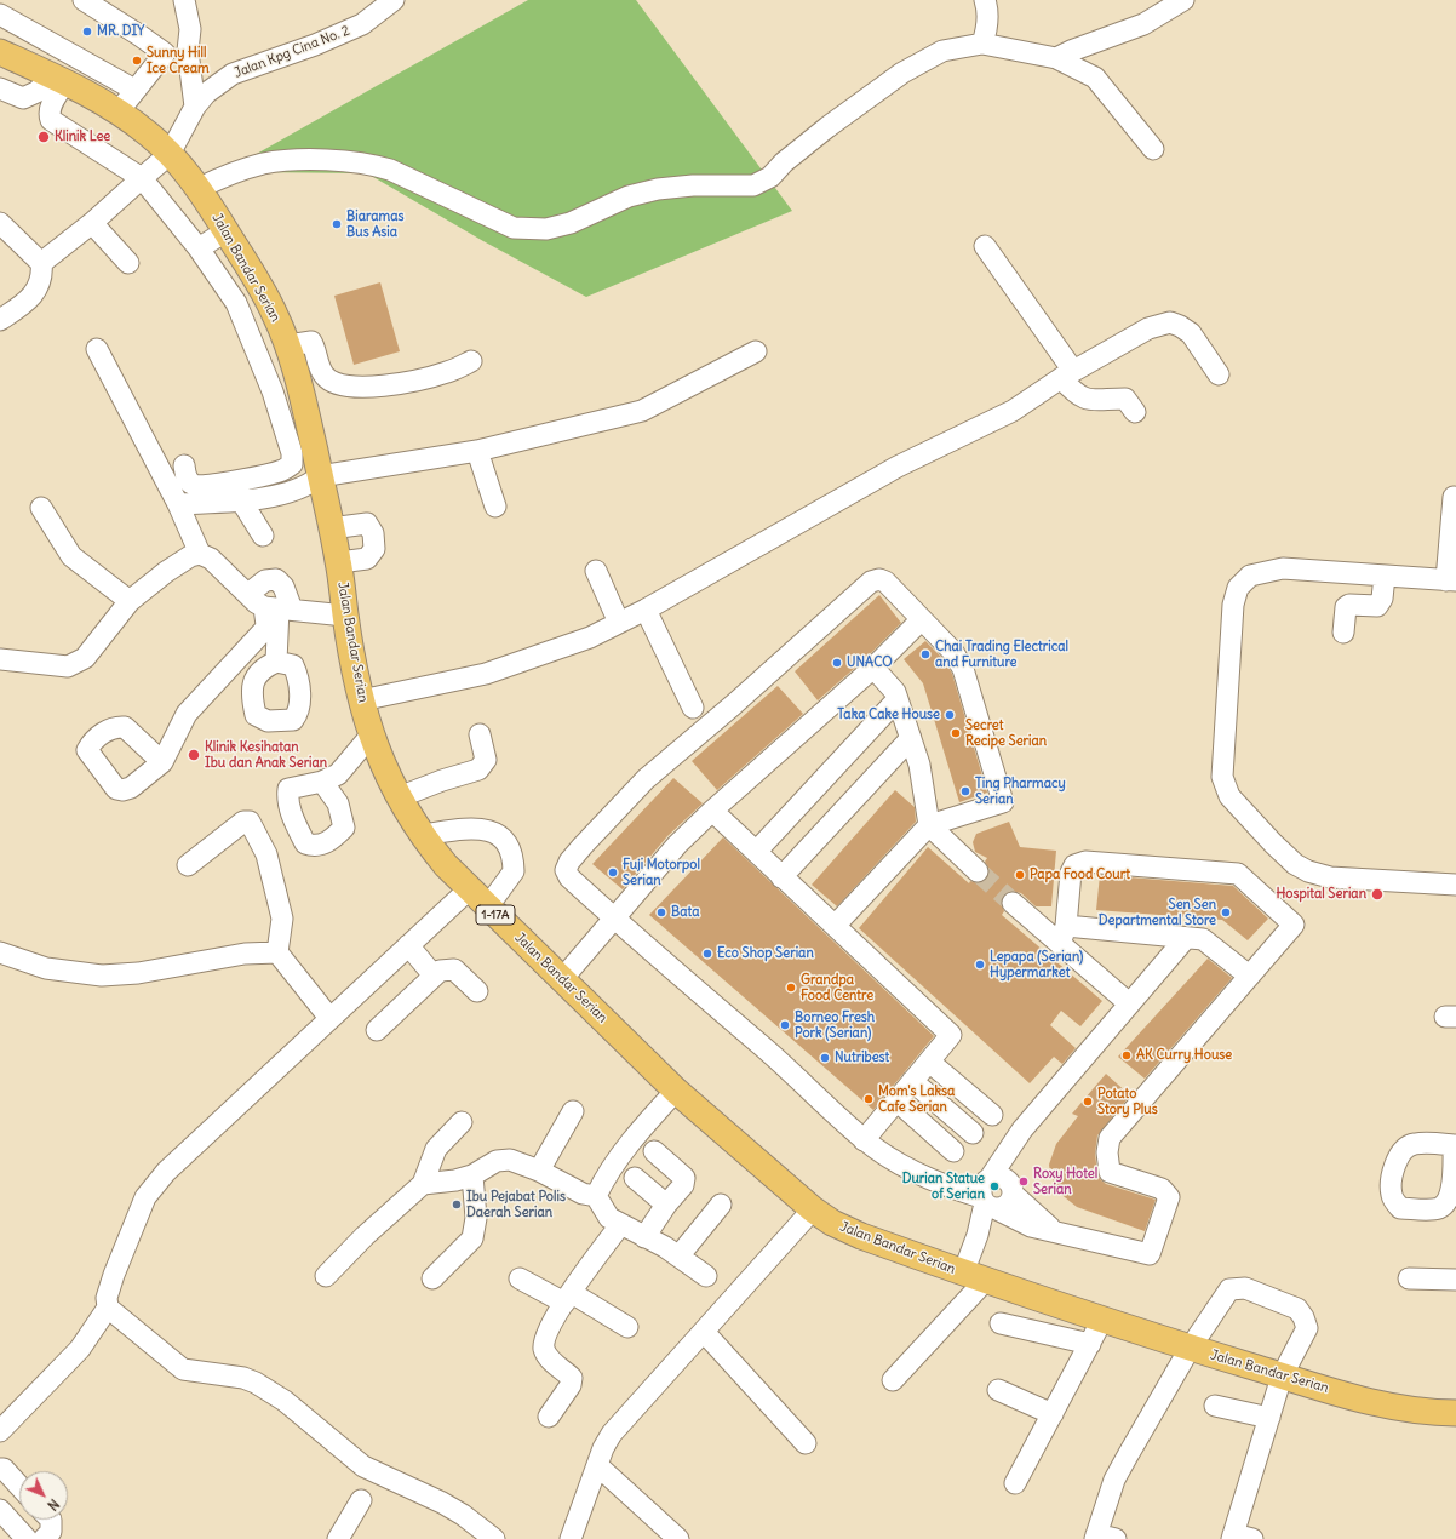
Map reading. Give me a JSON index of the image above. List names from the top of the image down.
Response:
{
  "streets": {
    "main road": ["Jalan Bandar Serian", "1-17A"],
    "street": ["Jalan Kpg Cina No. 2"]
  },
  "crossings": [
    ["Jalan Kpg Cina No. 2", "Jalan Bandar Serian"]
  ],
  "places": [
    "MR. DIY",
    "Sunny Hill Ice Cream",
    "Klinik Lee",
    "Biaramas Bus Asia",
    "Chai Trading Electrical and Furniture",
    "UNACO",
    "Taka Cake House",
    "Secret Recipe Serian",
    "Klinik Kesihatan Ibu dan Anak Serian",
    "Ting Pharmacy Serian",
    "Fuji Motorpol Serian",
    "Papa Food Court",
    "Hospital Serian",
    "Bata",
    "Sen Sen Departmental Store",
    "Eco Shop Serian",
    "Lepapa (Serian) Hypermarket",
    "Grandpa Food Centre",
    "Borneo Fresh Pork (Serian)",
    "AK Curry House",
    "Nutribest",
    "Mom's Laksa Cafe Serian",
    "Potato Story Plus",
    "Roxy Hotel Serian",
    "Durian Statue of Serian",
    "Ibu Pejabat Polis Daerah Serian"
  ],
  "north": "bottom right"
}
